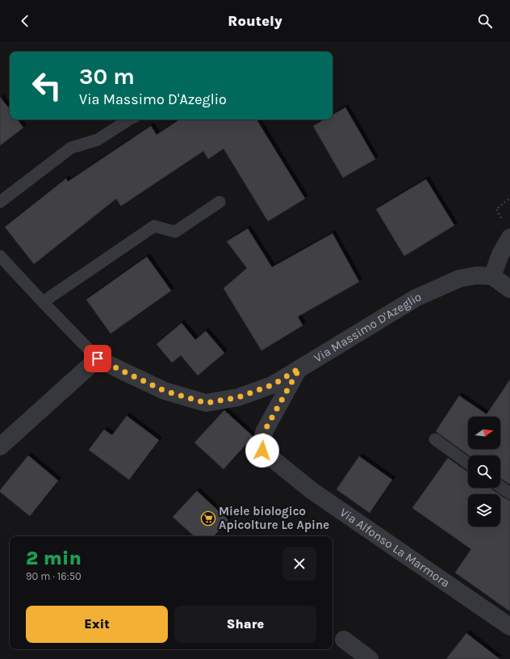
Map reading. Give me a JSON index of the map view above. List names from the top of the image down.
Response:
{
  "streets": {
    "street": ["Via Massimo D'Azeglio", "Via Alfonso La Marmora"]
  },
  "crossings": [
    ["Via Massimo D'Azeglio", "Via Alfonso La Marmora"]
  ],
  "places": {
    "supermarket": ["Miele biologico Apicolture Le Apine"]
  },
  "north": "right",
  "page": {
    "header": "Routely",
    "turn": ["30 m", "Via Massimo D'Azeglio"],
    "heading": ["2 min", "90 m · 16:50"],
    "buttons": ["Exit", "Share"]
  }
}
